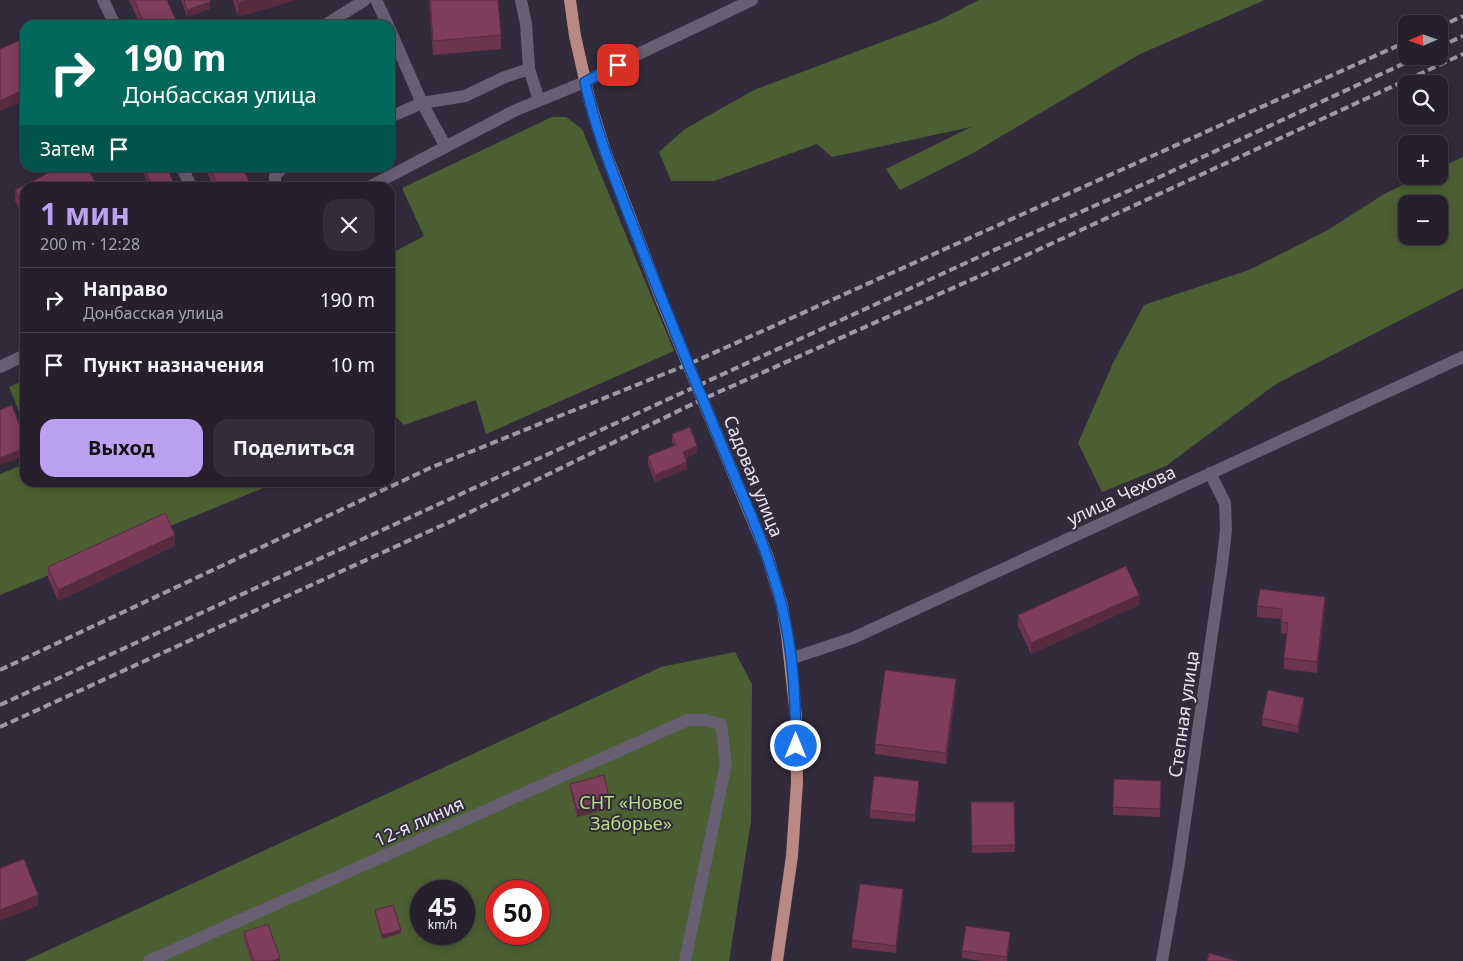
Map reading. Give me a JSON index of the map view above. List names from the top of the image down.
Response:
{
  "streets": {
    "main road": ["Садовая улица"],
    "street": ["улица Чехова", "Степная улица", "12-я линия"]
  },
  "crossings": [
    ["Садовая улица", "улица Чехова"],
    ["улица Чехова", "Степная улица"]
  ],
  "parks": ["СНТ «Новое Заборье»"],
  "north": "left",
  "page": {
    "map_buttons": ["+", "−"],
    "turn": ["190 m", "Донбасская улица"],
    "then": "Затем",
    "heading": ["1 мин", "200 m · 12:28"],
    "list": [
      {
        "name": "Направо",
        "note": "Донбасская улица",
        "value": "190 m"
      },
      {
        "name": "Пункт назначения",
        "value": "10 m"
      }
    ],
    "buttons": ["Выход", "Поделиться"],
    "speed": "45 km/h",
    "limit": "50"
  }
}
